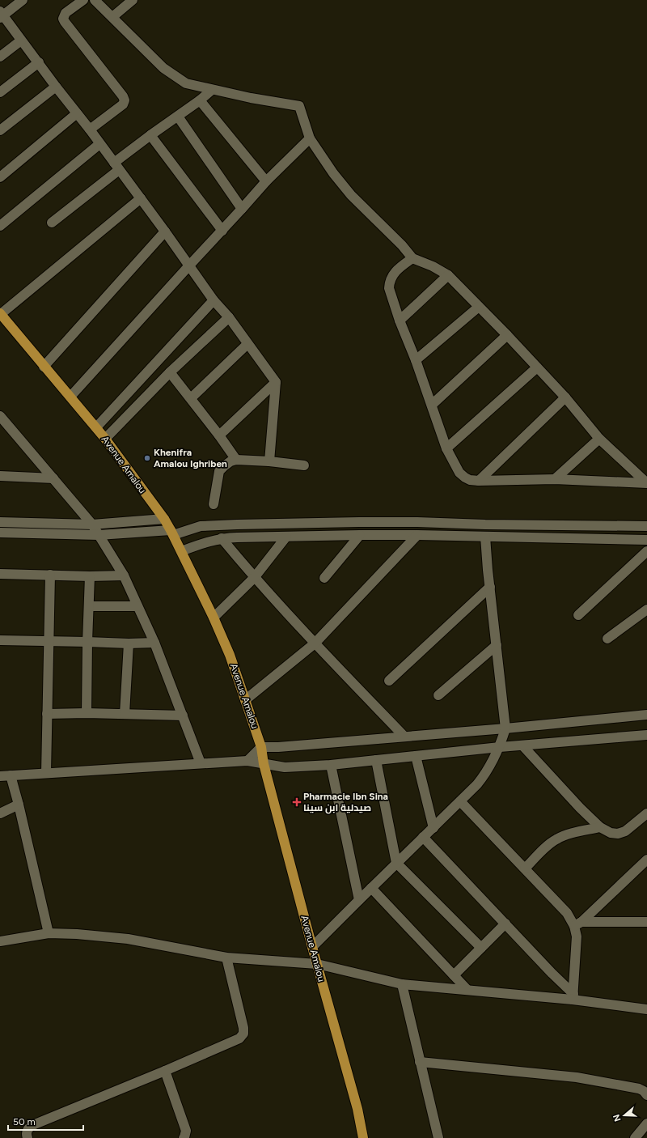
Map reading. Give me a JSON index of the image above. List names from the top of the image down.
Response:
{
  "streets": {
    "main road": ["Avenue Amalou"]
  },
  "places": {
    "other": ["Khenifra Amalou Ighriben"],
    "health": ["Pharmacie Ibn Sina صيدلية ابن سينا"]
  },
  "scale_bar": "50 m",
  "north": "left"
}
